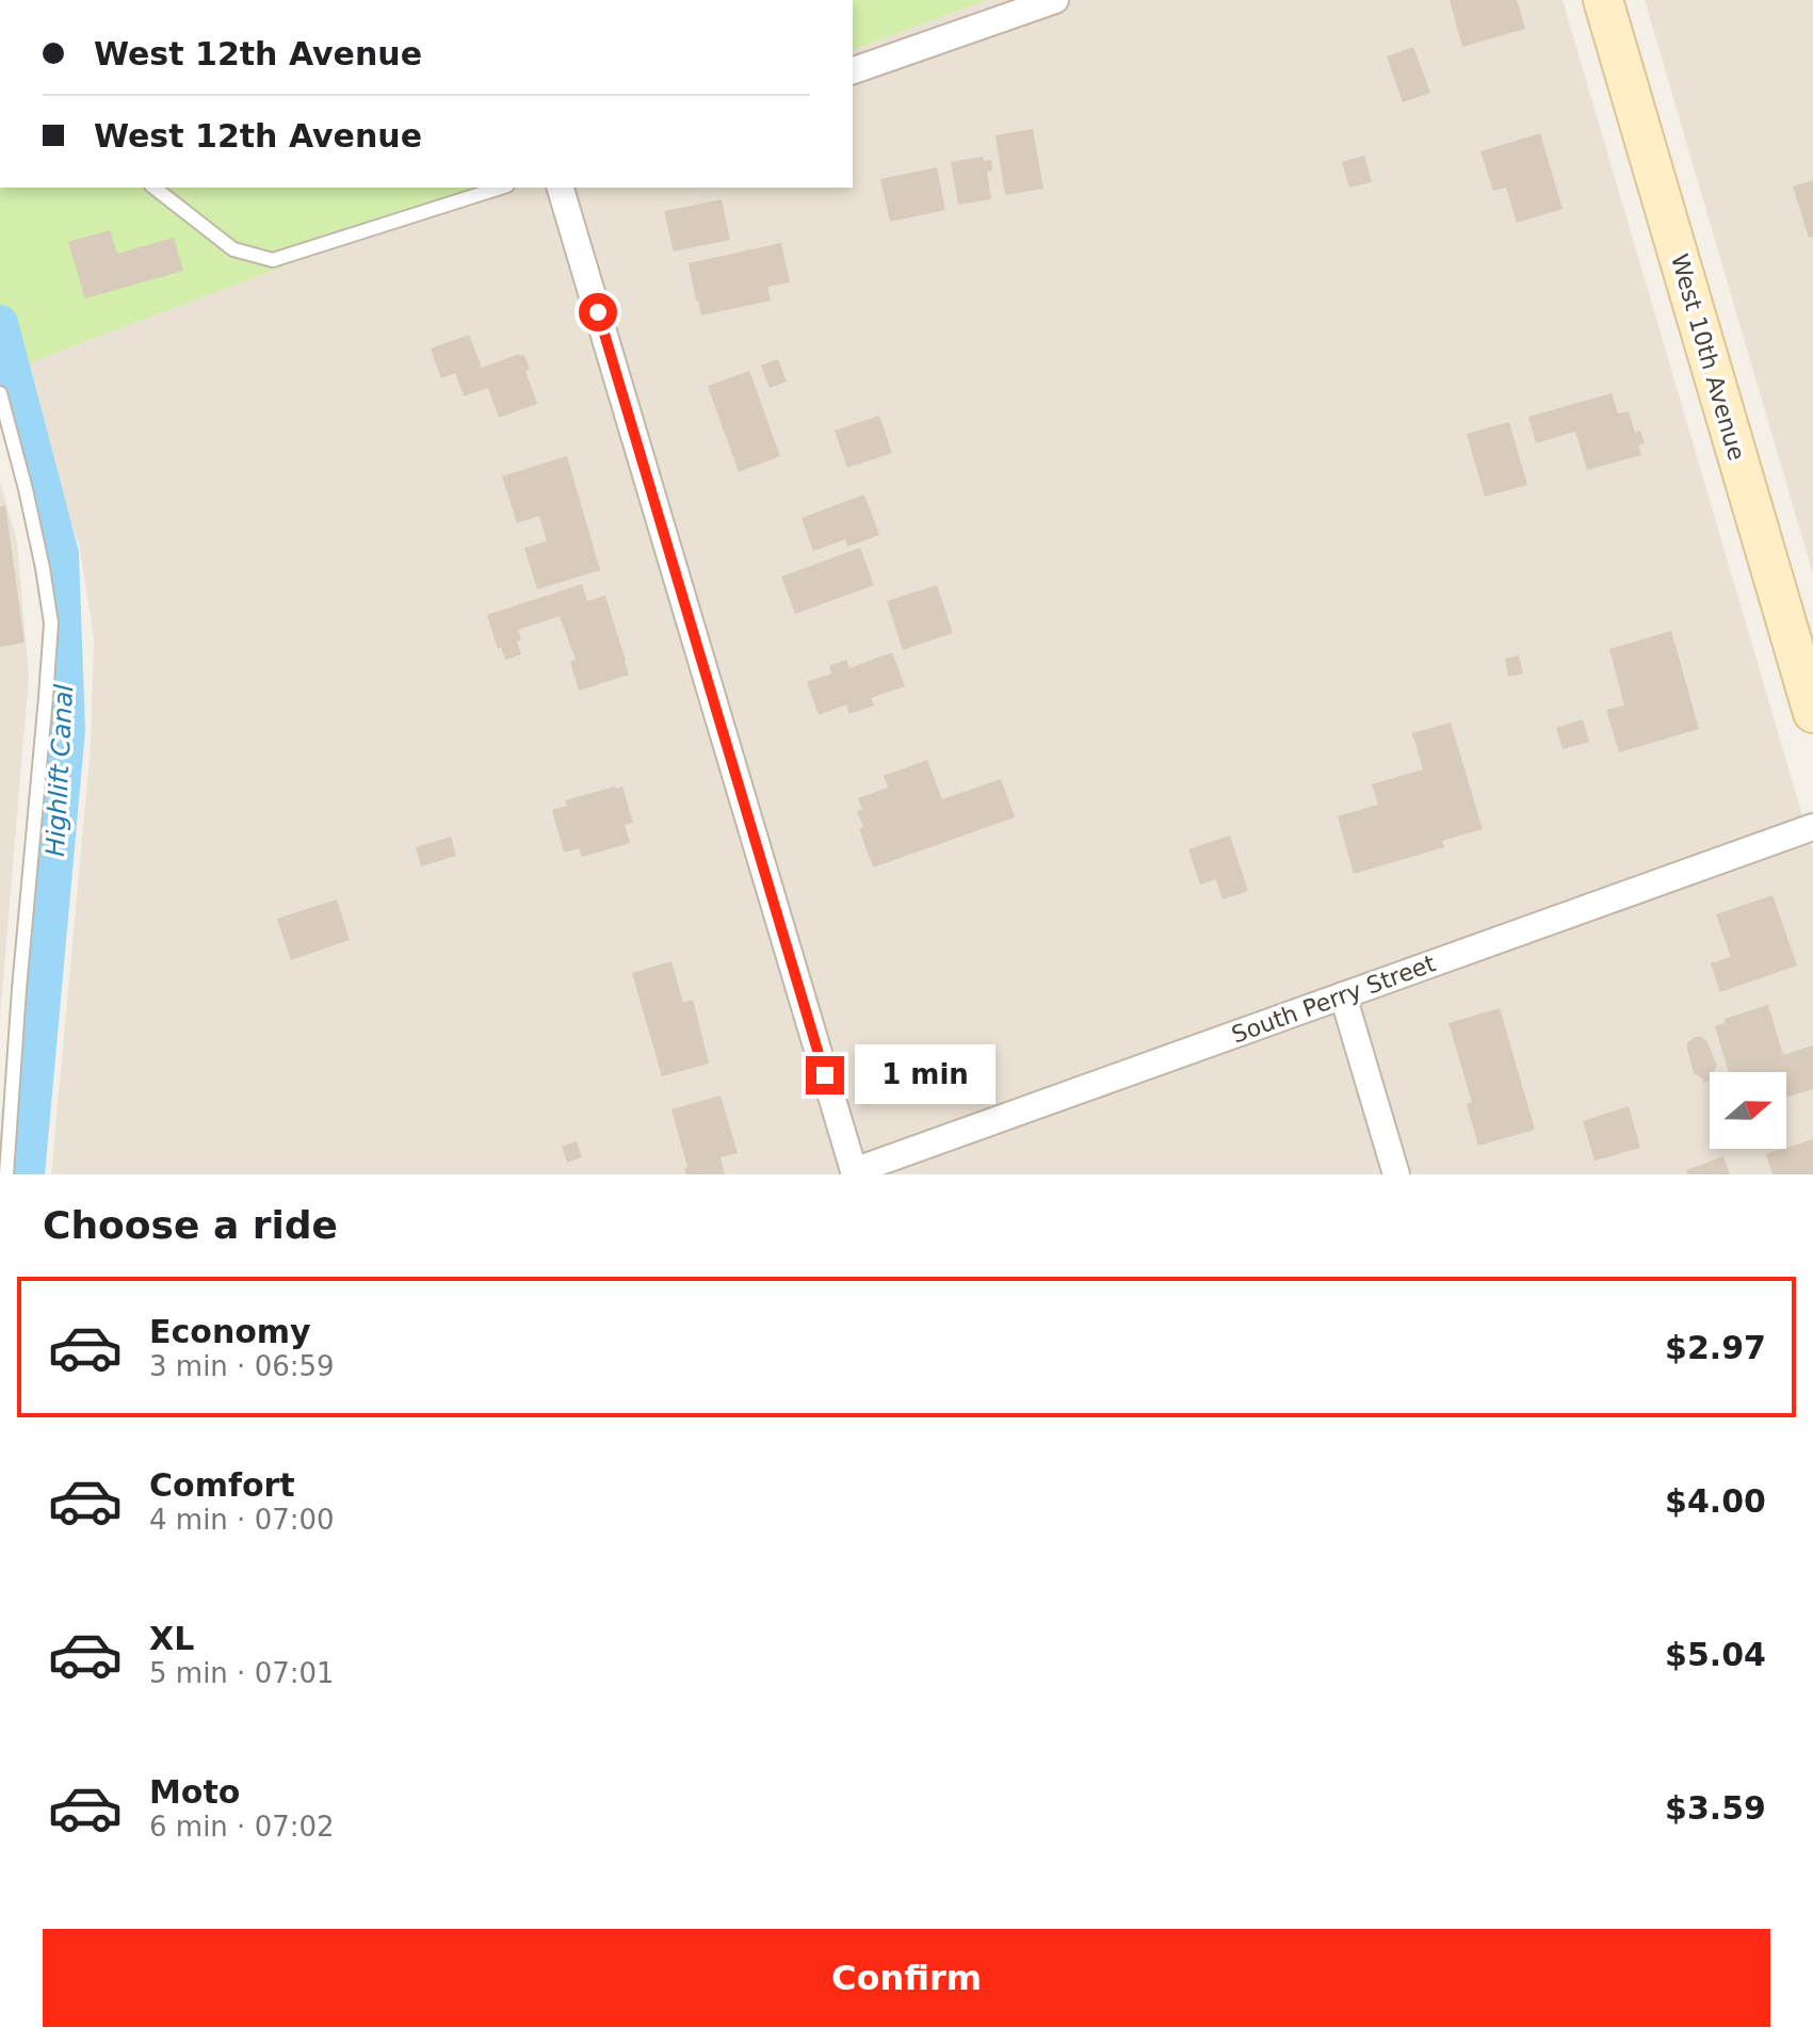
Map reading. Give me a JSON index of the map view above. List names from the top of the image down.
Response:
{
  "streets": {
    "main road": ["West 10th Avenue"],
    "street": ["South Perry Street"]
  },
  "water": ["Highlift Canal"],
  "north": "right",
  "page": {
    "banner": ["West 12th Avenue", "West 12th Avenue"],
    "bubble": "1 min",
    "heading": "Choose a ride",
    "list": [
      {
        "name": "Economy",
        "note": "3 min · 06:59",
        "value": "$2.97"
      },
      {
        "name": "Comfort",
        "note": "4 min · 07:00",
        "value": "$4.00"
      },
      {
        "name": "XL",
        "note": "5 min · 07:01",
        "value": "$5.04"
      },
      {
        "name": "Moto",
        "note": "6 min · 07:02",
        "value": "$3.59"
      }
    ],
    "buttons": "Confirm"
  }
}
